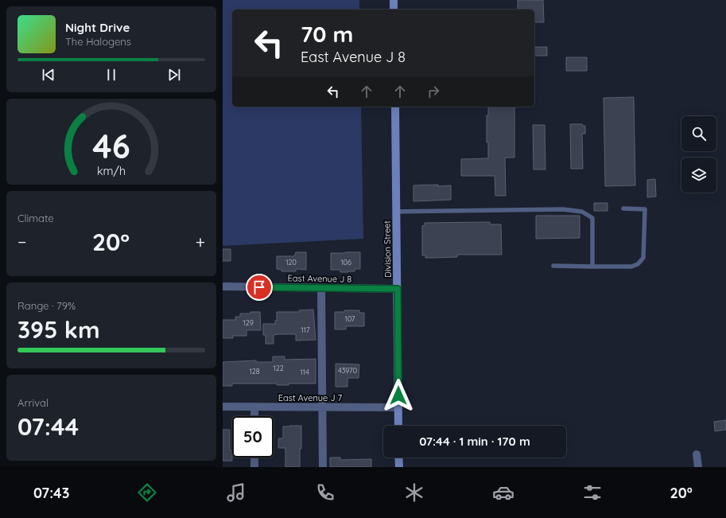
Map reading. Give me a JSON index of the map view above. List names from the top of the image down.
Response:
{
  "streets": {
    "main road": ["Division Street"],
    "street": ["East Avenue J 8", "East Avenue J 7"]
  },
  "crossings": [
    ["Division Street", "East Avenue J 8"],
    ["Division Street", "East Avenue J 7"]
  ],
  "house_numbers": [
    "120",
    "106",
    "107",
    "129",
    "117",
    "122",
    "43970",
    "128",
    "114"
  ],
  "page": {
    "turn": ["70 m", "East Avenue J 8"],
    "song": ["Night Drive", "The Halogens"],
    "tile": [
      "Climate",
      ["Range · 79%", "395 km"],
      ["Arrival", "07:44"]
    ],
    "heat": ["−", "20°", "+"],
    "limit": "50",
    "trip": "07:44 · 1 min · 170 m",
    "tabs": ["07:43", "20°"],
    "gauge": ["46", "km/h"]
  }
}
